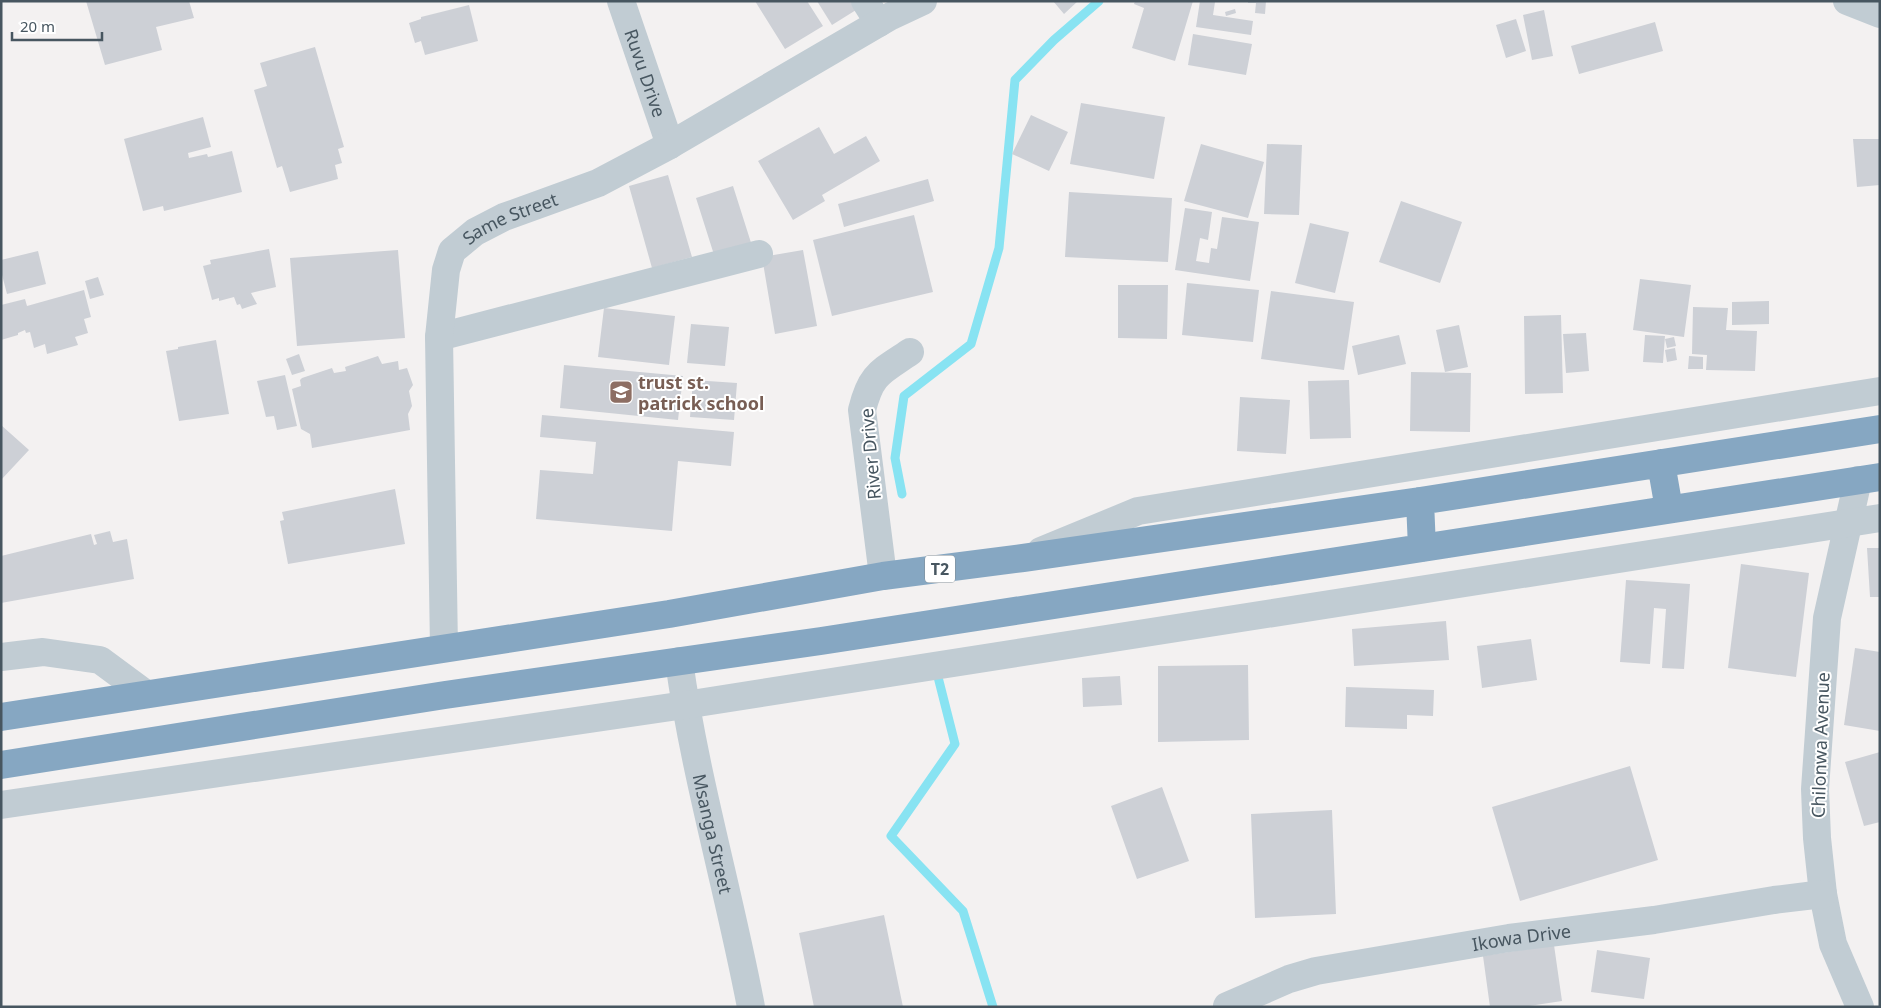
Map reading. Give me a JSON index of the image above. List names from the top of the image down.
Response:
{
  "streets": {
    "highway": ["T2"],
    "street": [
      "Ruvu Drive",
      "Same Street",
      "River Drive",
      "Chilonwa Avenue",
      "Msanga Street",
      "Ikowa Drive"
    ]
  },
  "crossings": [
    ["Ruvu Drive", "Same Street"],
    ["Same Street", "T2"],
    ["River Drive", "T2"],
    ["Chilonwa Avenue", "Ikowa Drive"]
  ],
  "places": {
    "school or university": ["trust st. patrick school"]
  },
  "scale_bar": "20 m"
}
